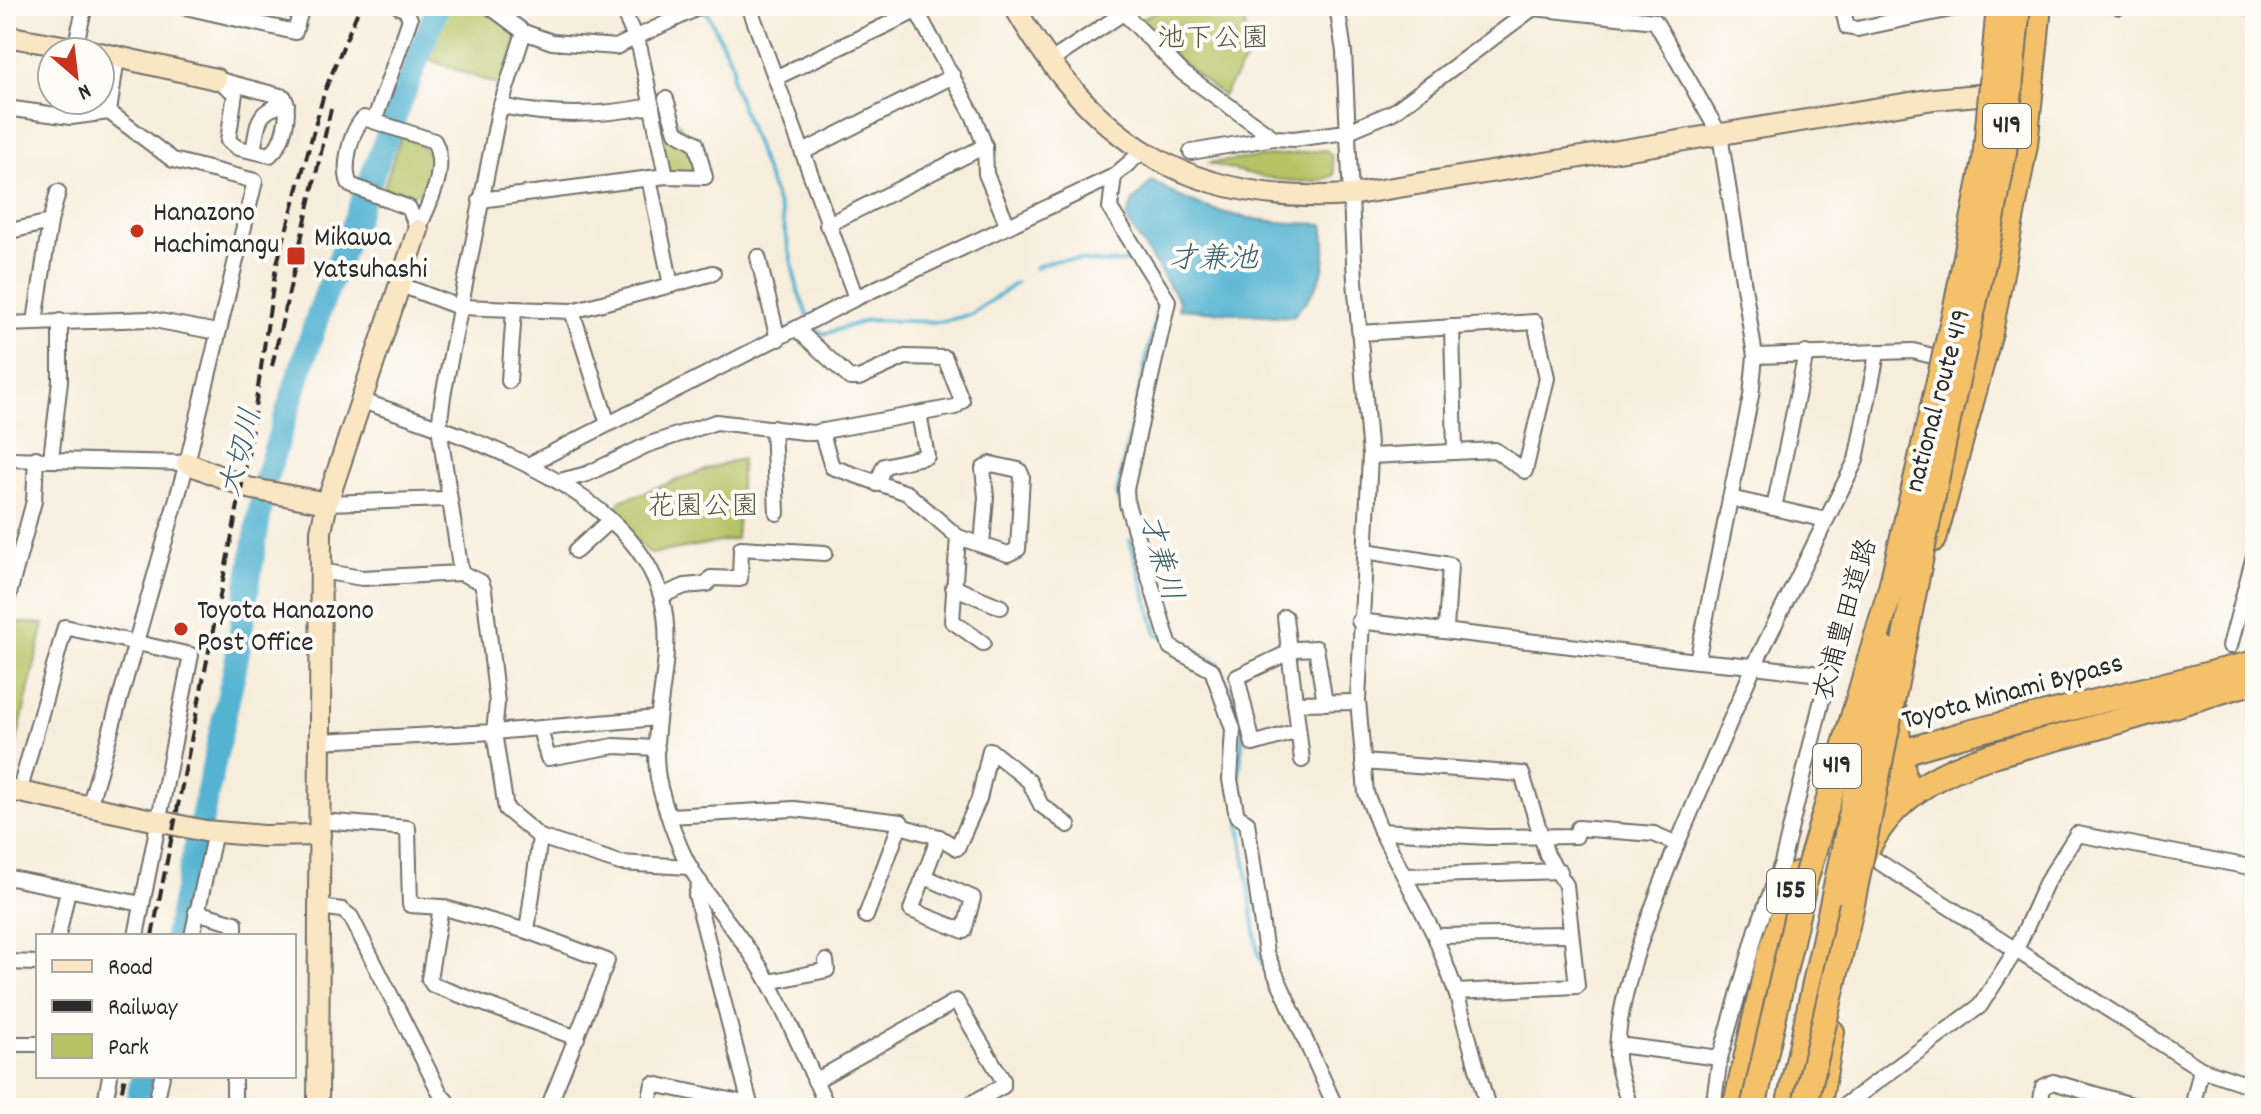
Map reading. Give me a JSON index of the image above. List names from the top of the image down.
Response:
{
  "streets": {
    "highway": [
      "419",
      "national route 419",
      "衣浦豊田道路",
      "Toyota Minami Bypass",
      "155"
    ]
  },
  "crossings": [
    ["419", "national route 419"],
    ["419", "Toyota Minami Bypass"],
    ["national route 419", "衣浦豊田道路"],
    ["national route 419", "Toyota Minami Bypass"]
  ],
  "water": ["才兼池", "大切川", "才兼川"],
  "parks": ["池下公園", "花園公園"],
  "places": {
    "other": ["Hanazono Hachimangu", "Toyota Hanazono Post Office"],
    "transit": ["Mikawa Yatsuhashi"]
  },
  "legend": ["Road", "Railway", "Park"],
  "north": "bottom right"
}
